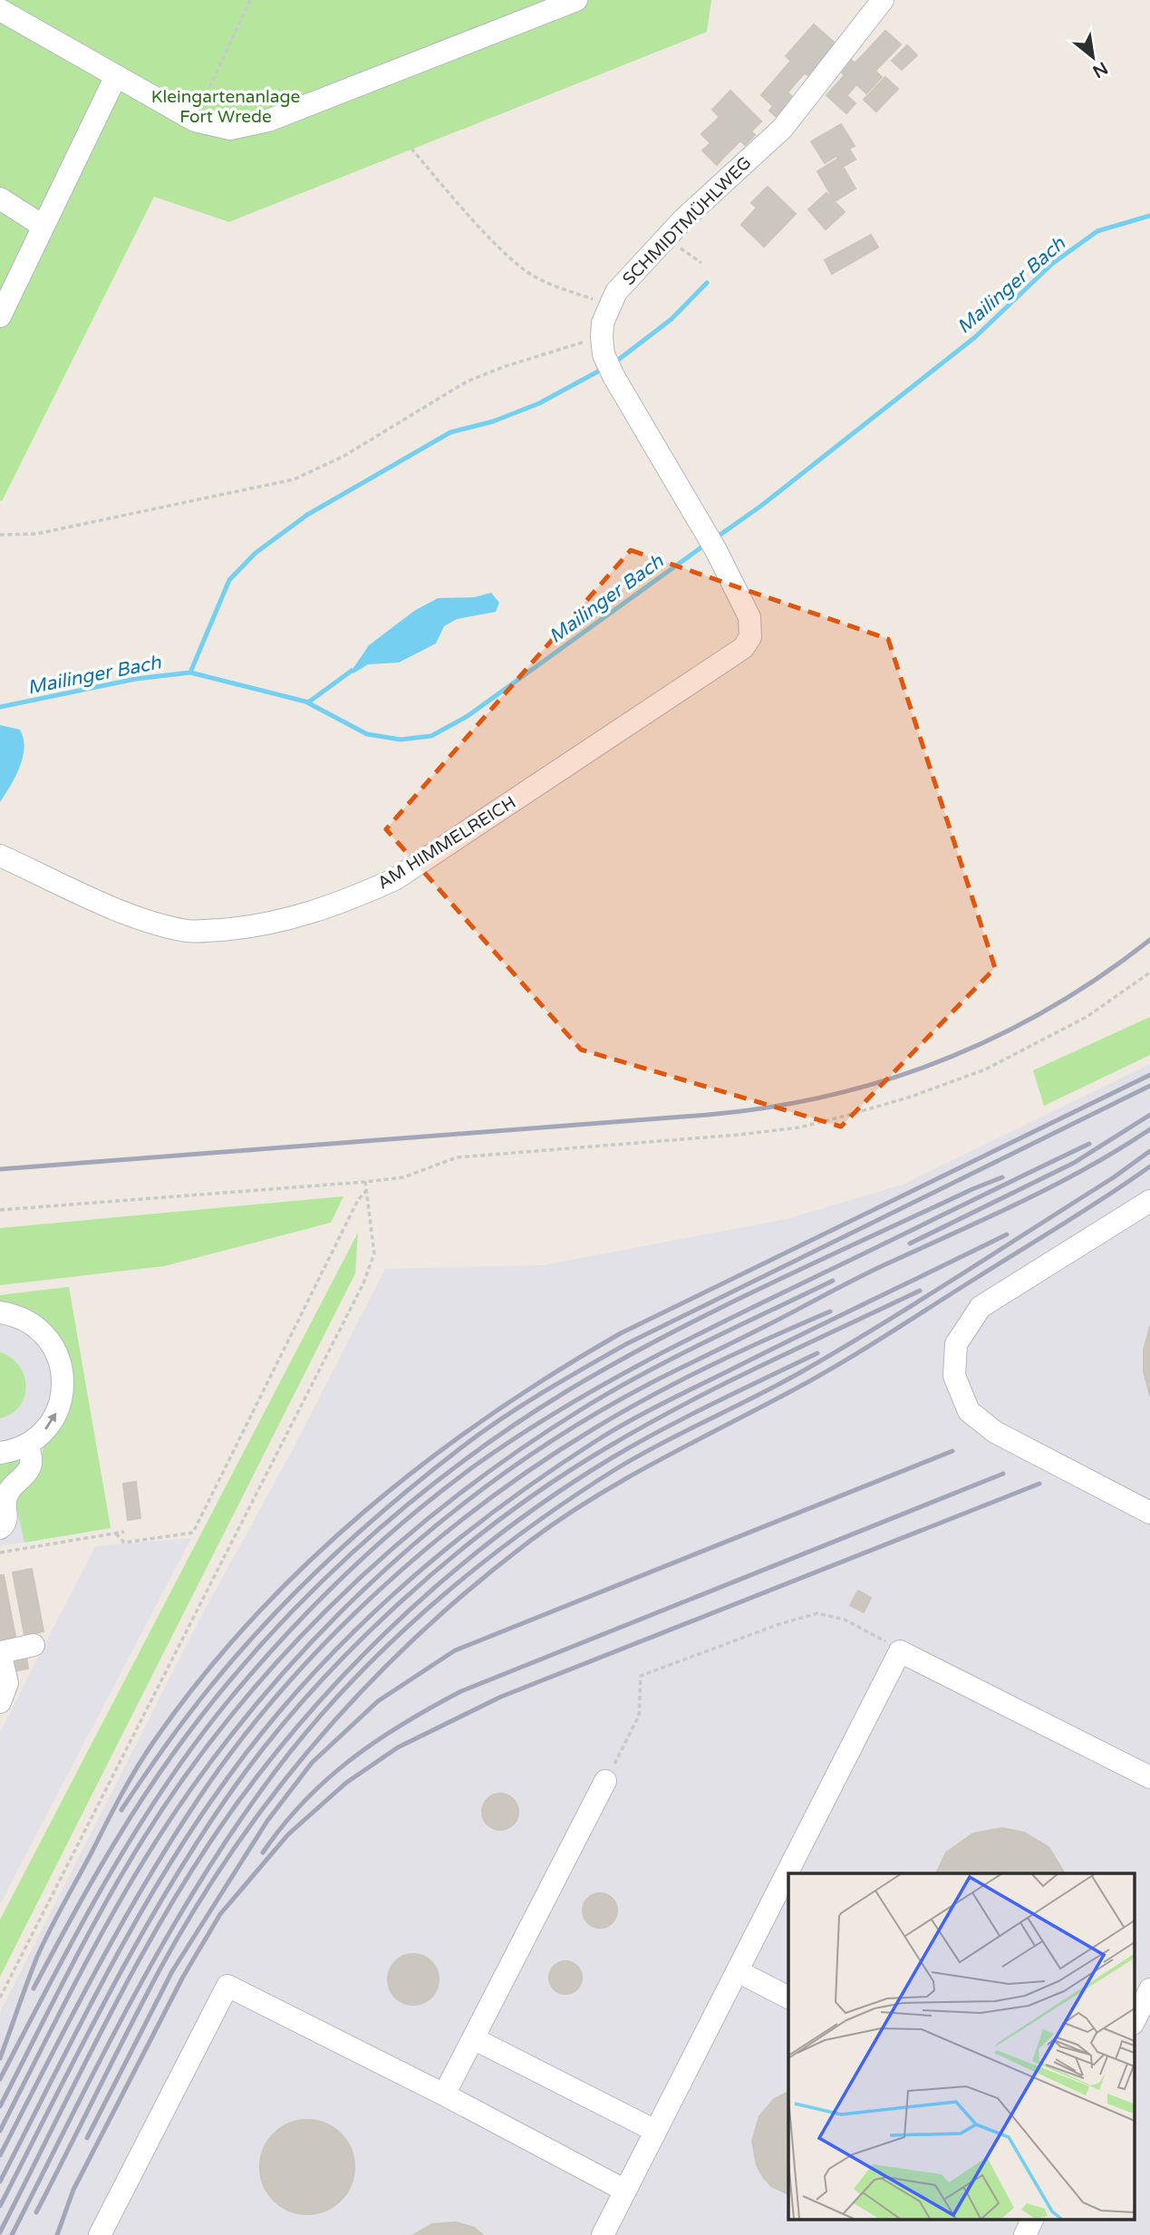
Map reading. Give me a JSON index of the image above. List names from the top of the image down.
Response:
{
  "streets": {
    "street": ["SCHMIDTMÜHLWEG", "AM HIMMELREICH"]
  },
  "crossings": [
    ["SCHMIDTMÜHLWEG", "AM HIMMELREICH"]
  ],
  "water": ["Mailinger Bach"],
  "parks": ["Kleingartenanlage Fort Wrede"],
  "north": "bottom right"
}
